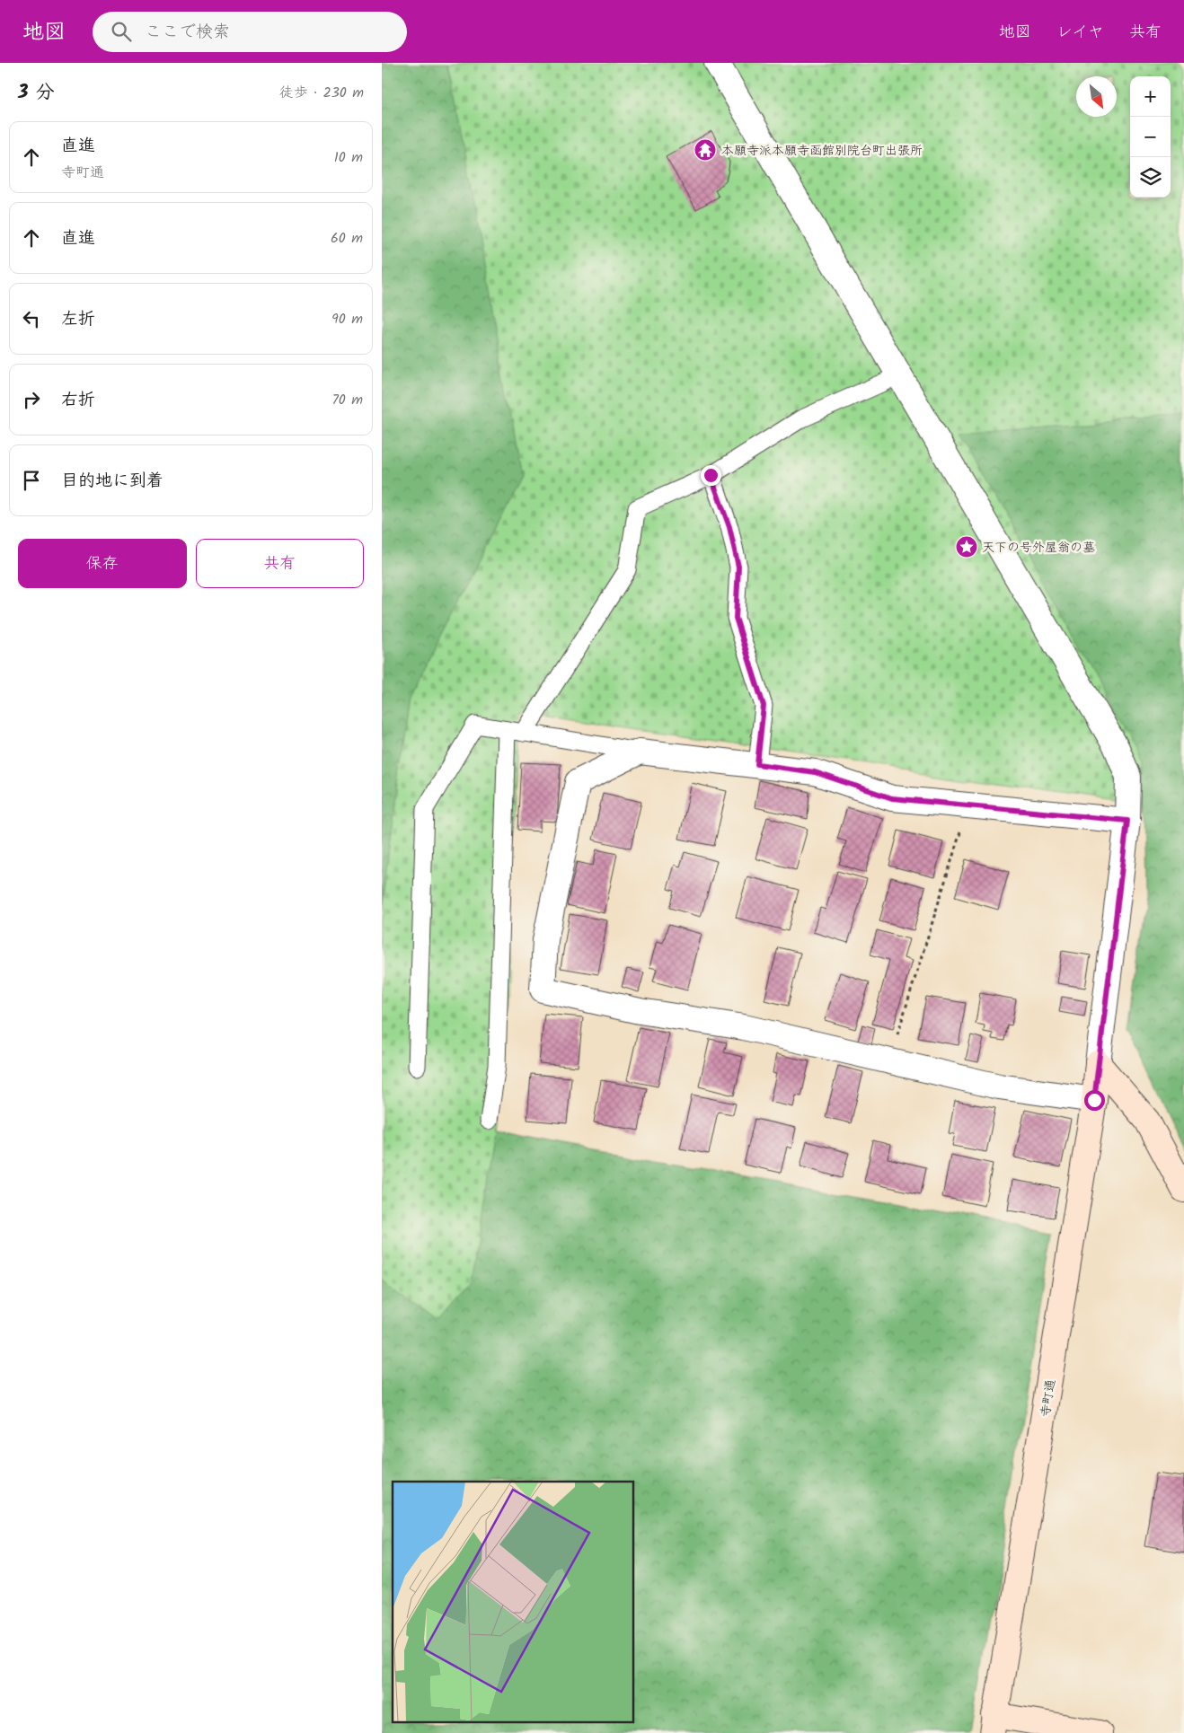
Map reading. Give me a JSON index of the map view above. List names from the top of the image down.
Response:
{
  "streets": {
    "street": ["寺町通"]
  },
  "places": {
    "temple": ["本願寺派本願寺函館別院台町出張所"],
    "place": ["天下の号外屋翁の墓"]
  },
  "north": "bottom right",
  "page": {
    "header": "地図",
    "search": "ここで検索",
    "nav": ["地図", "レイヤ", "共有"],
    "heading": ["3 分", "徒歩 · 230 m"],
    "map_buttons": ["+", "−"],
    "list": [
      ["直進", "寺町通", "10 m"],
      ["直進", "60 m"],
      ["左折", "90 m"],
      ["右折", "70 m"],
      "目的地に到着"
    ],
    "buttons": ["保存", "共有"]
  }
}
